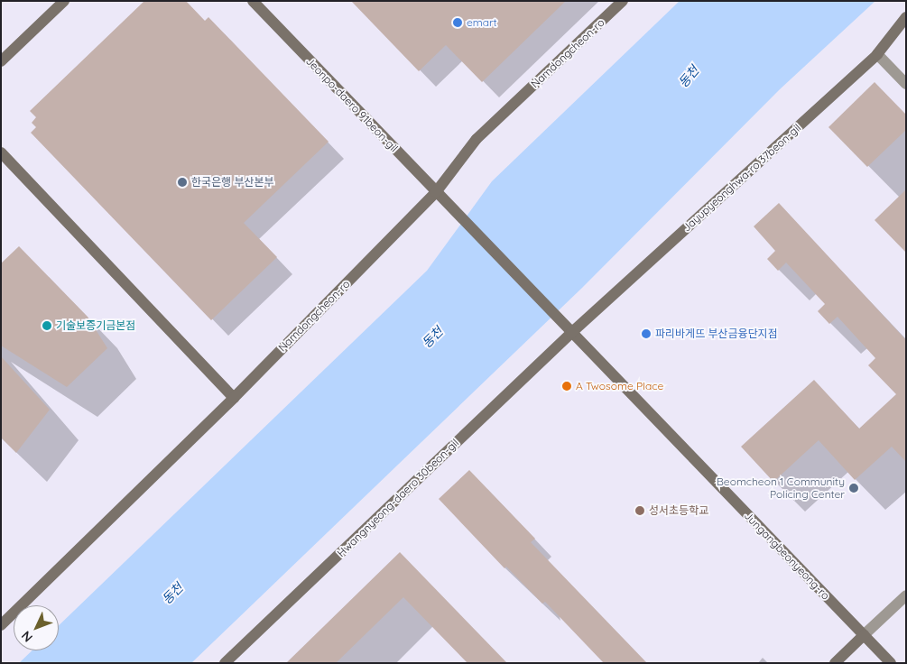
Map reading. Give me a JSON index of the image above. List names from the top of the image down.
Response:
{
  "streets": {
    "street": [
      "Namdongcheon-ro",
      "Jeonpo-daero 91beon-gil",
      "Jayupyeonghwa-ro 37beon-gil",
      "Hwangnyeong-daero 30beon-gil",
      "Jungangbeonyeong-ro"
    ]
  },
  "crossings": [
    ["Namdongcheon-ro", "Jeonpo-daero 91beon-gil"],
    ["Jeonpo-daero 91beon-gil", "Jungangbeonyeong-ro"],
    ["Jayupyeonghwa-ro 37beon-gil", "Hwangnyeong-daero 30beon-gil"],
    ["Jayupyeonghwa-ro 37beon-gil", "Jungangbeonyeong-ro"],
    ["Hwangnyeong-daero 30beon-gil", "Jungangbeonyeong-ro"]
  ],
  "water": ["동천"],
  "places": [
    "emart",
    "한국은행 부산본부",
    "기술보증기금본점",
    "파리바게뜨 부산금융단지점",
    "A Twosome Place",
    "Beomcheon 1 Community Policing Center",
    "성서초등학교"
  ],
  "north": "bottom left"
}
